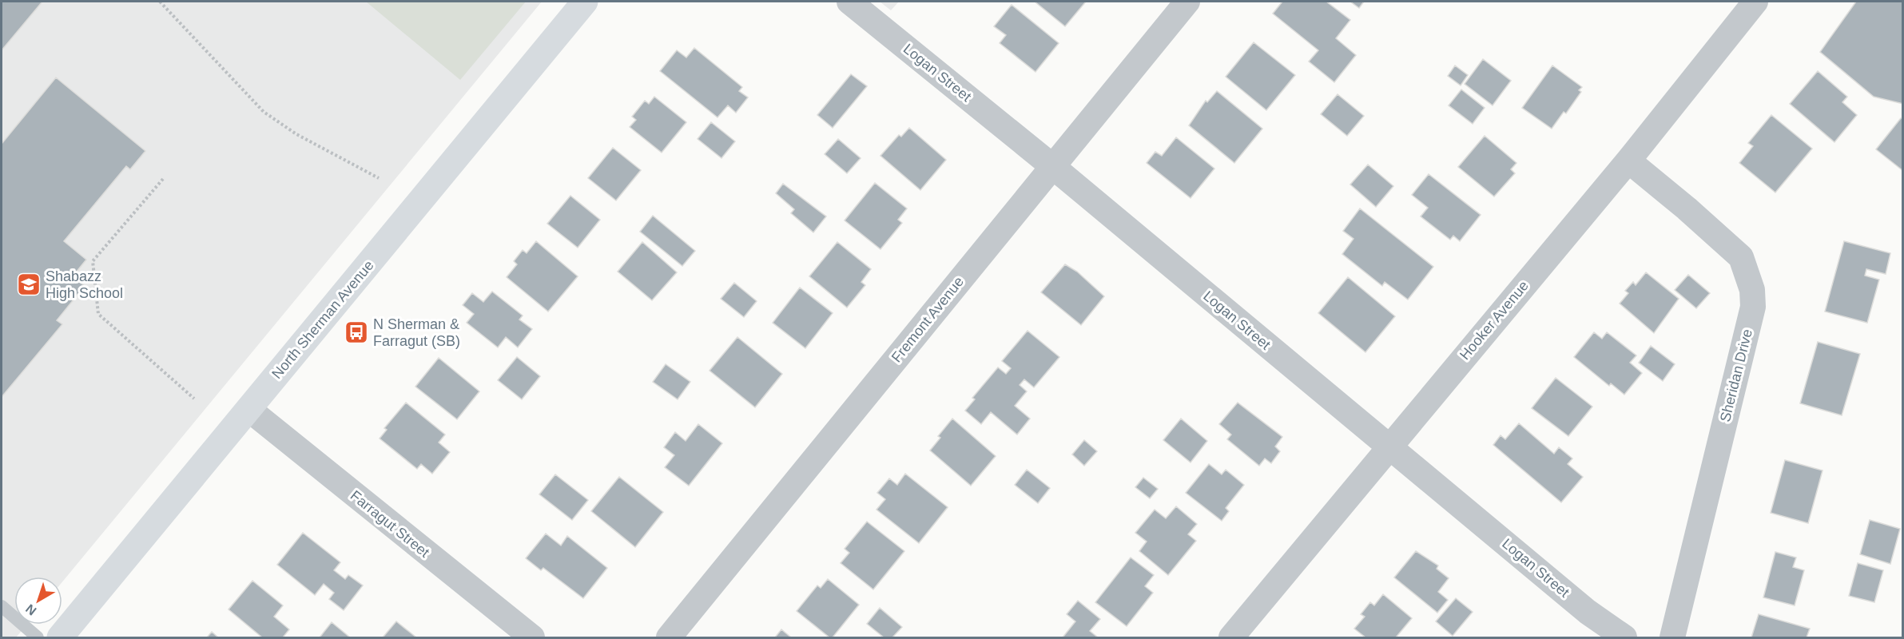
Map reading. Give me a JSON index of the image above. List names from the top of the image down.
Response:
{
  "streets": {
    "street": [
      "Logan Street",
      "North Sherman Avenue",
      "Fremont Avenue",
      "Hooker Avenue",
      "Sheridan Drive",
      "Farragut Street"
    ]
  },
  "crossings": [
    ["Logan Street", "Fremont Avenue"],
    ["Logan Street", "Hooker Avenue"],
    ["North Sherman Avenue", "Farragut Street"],
    ["Hooker Avenue", "Sheridan Drive"]
  ],
  "places": {
    "school or university": ["Shabazz High School"],
    "bus stop": ["N Sherman & Farragut (SB)"]
  },
  "north": "bottom left"
}
